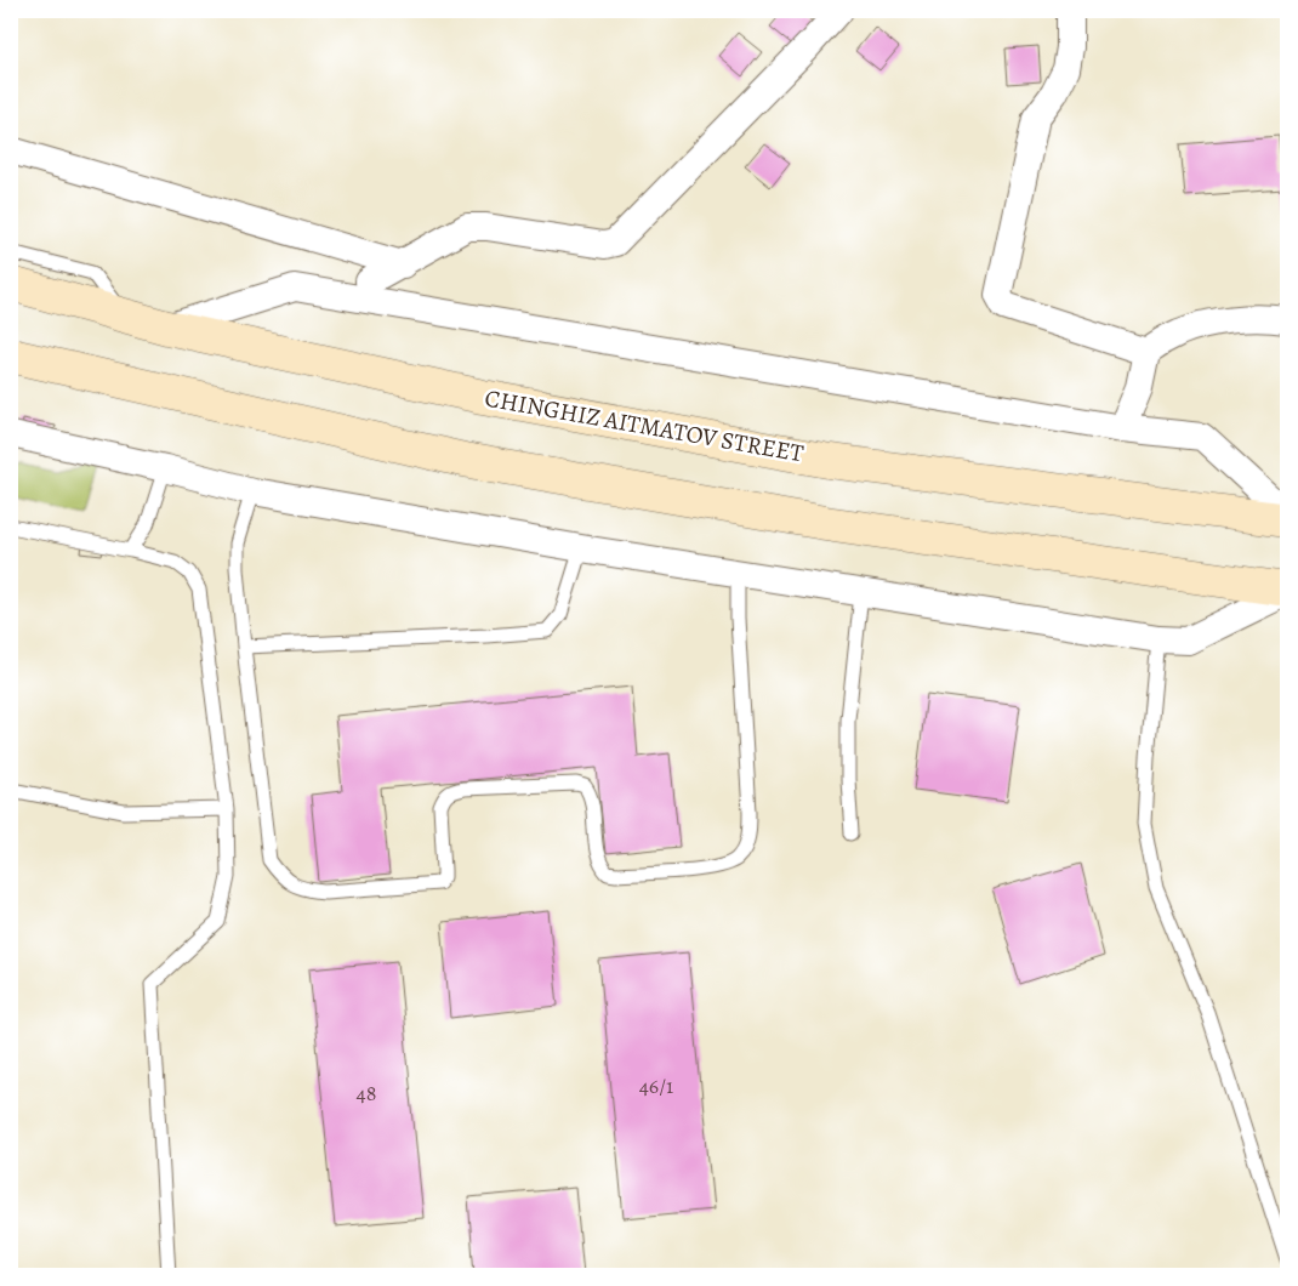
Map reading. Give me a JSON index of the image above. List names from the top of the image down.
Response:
{
  "streets": {
    "main road": ["CHINGHIZ AITMATOV STREET"]
  },
  "house_numbers": ["46/1", "48"]
}
